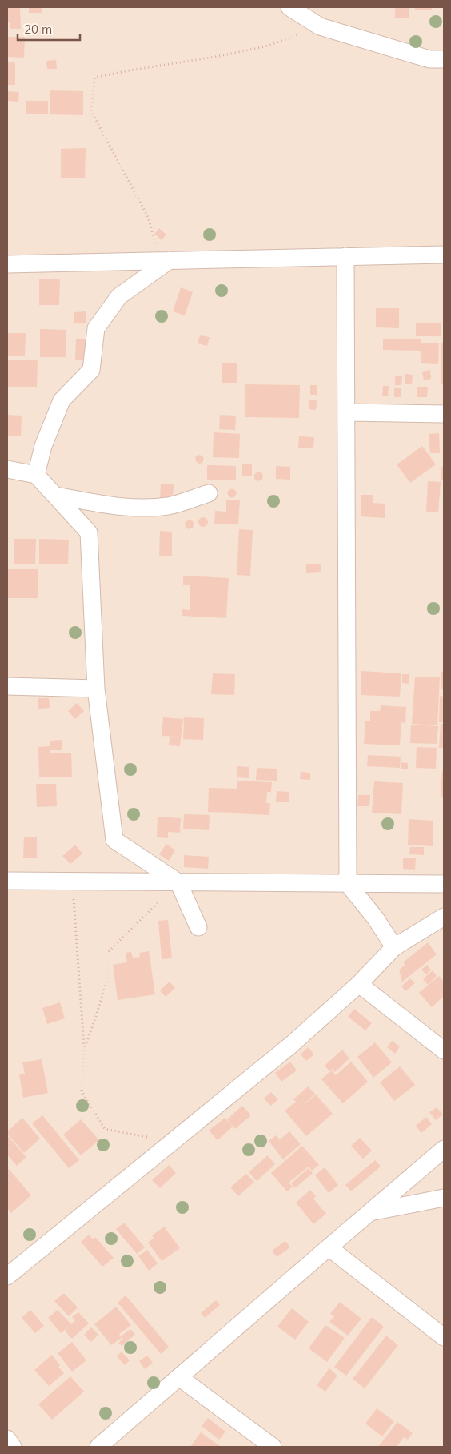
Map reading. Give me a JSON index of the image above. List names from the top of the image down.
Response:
{
  "scale_bar": "20 m"
}
